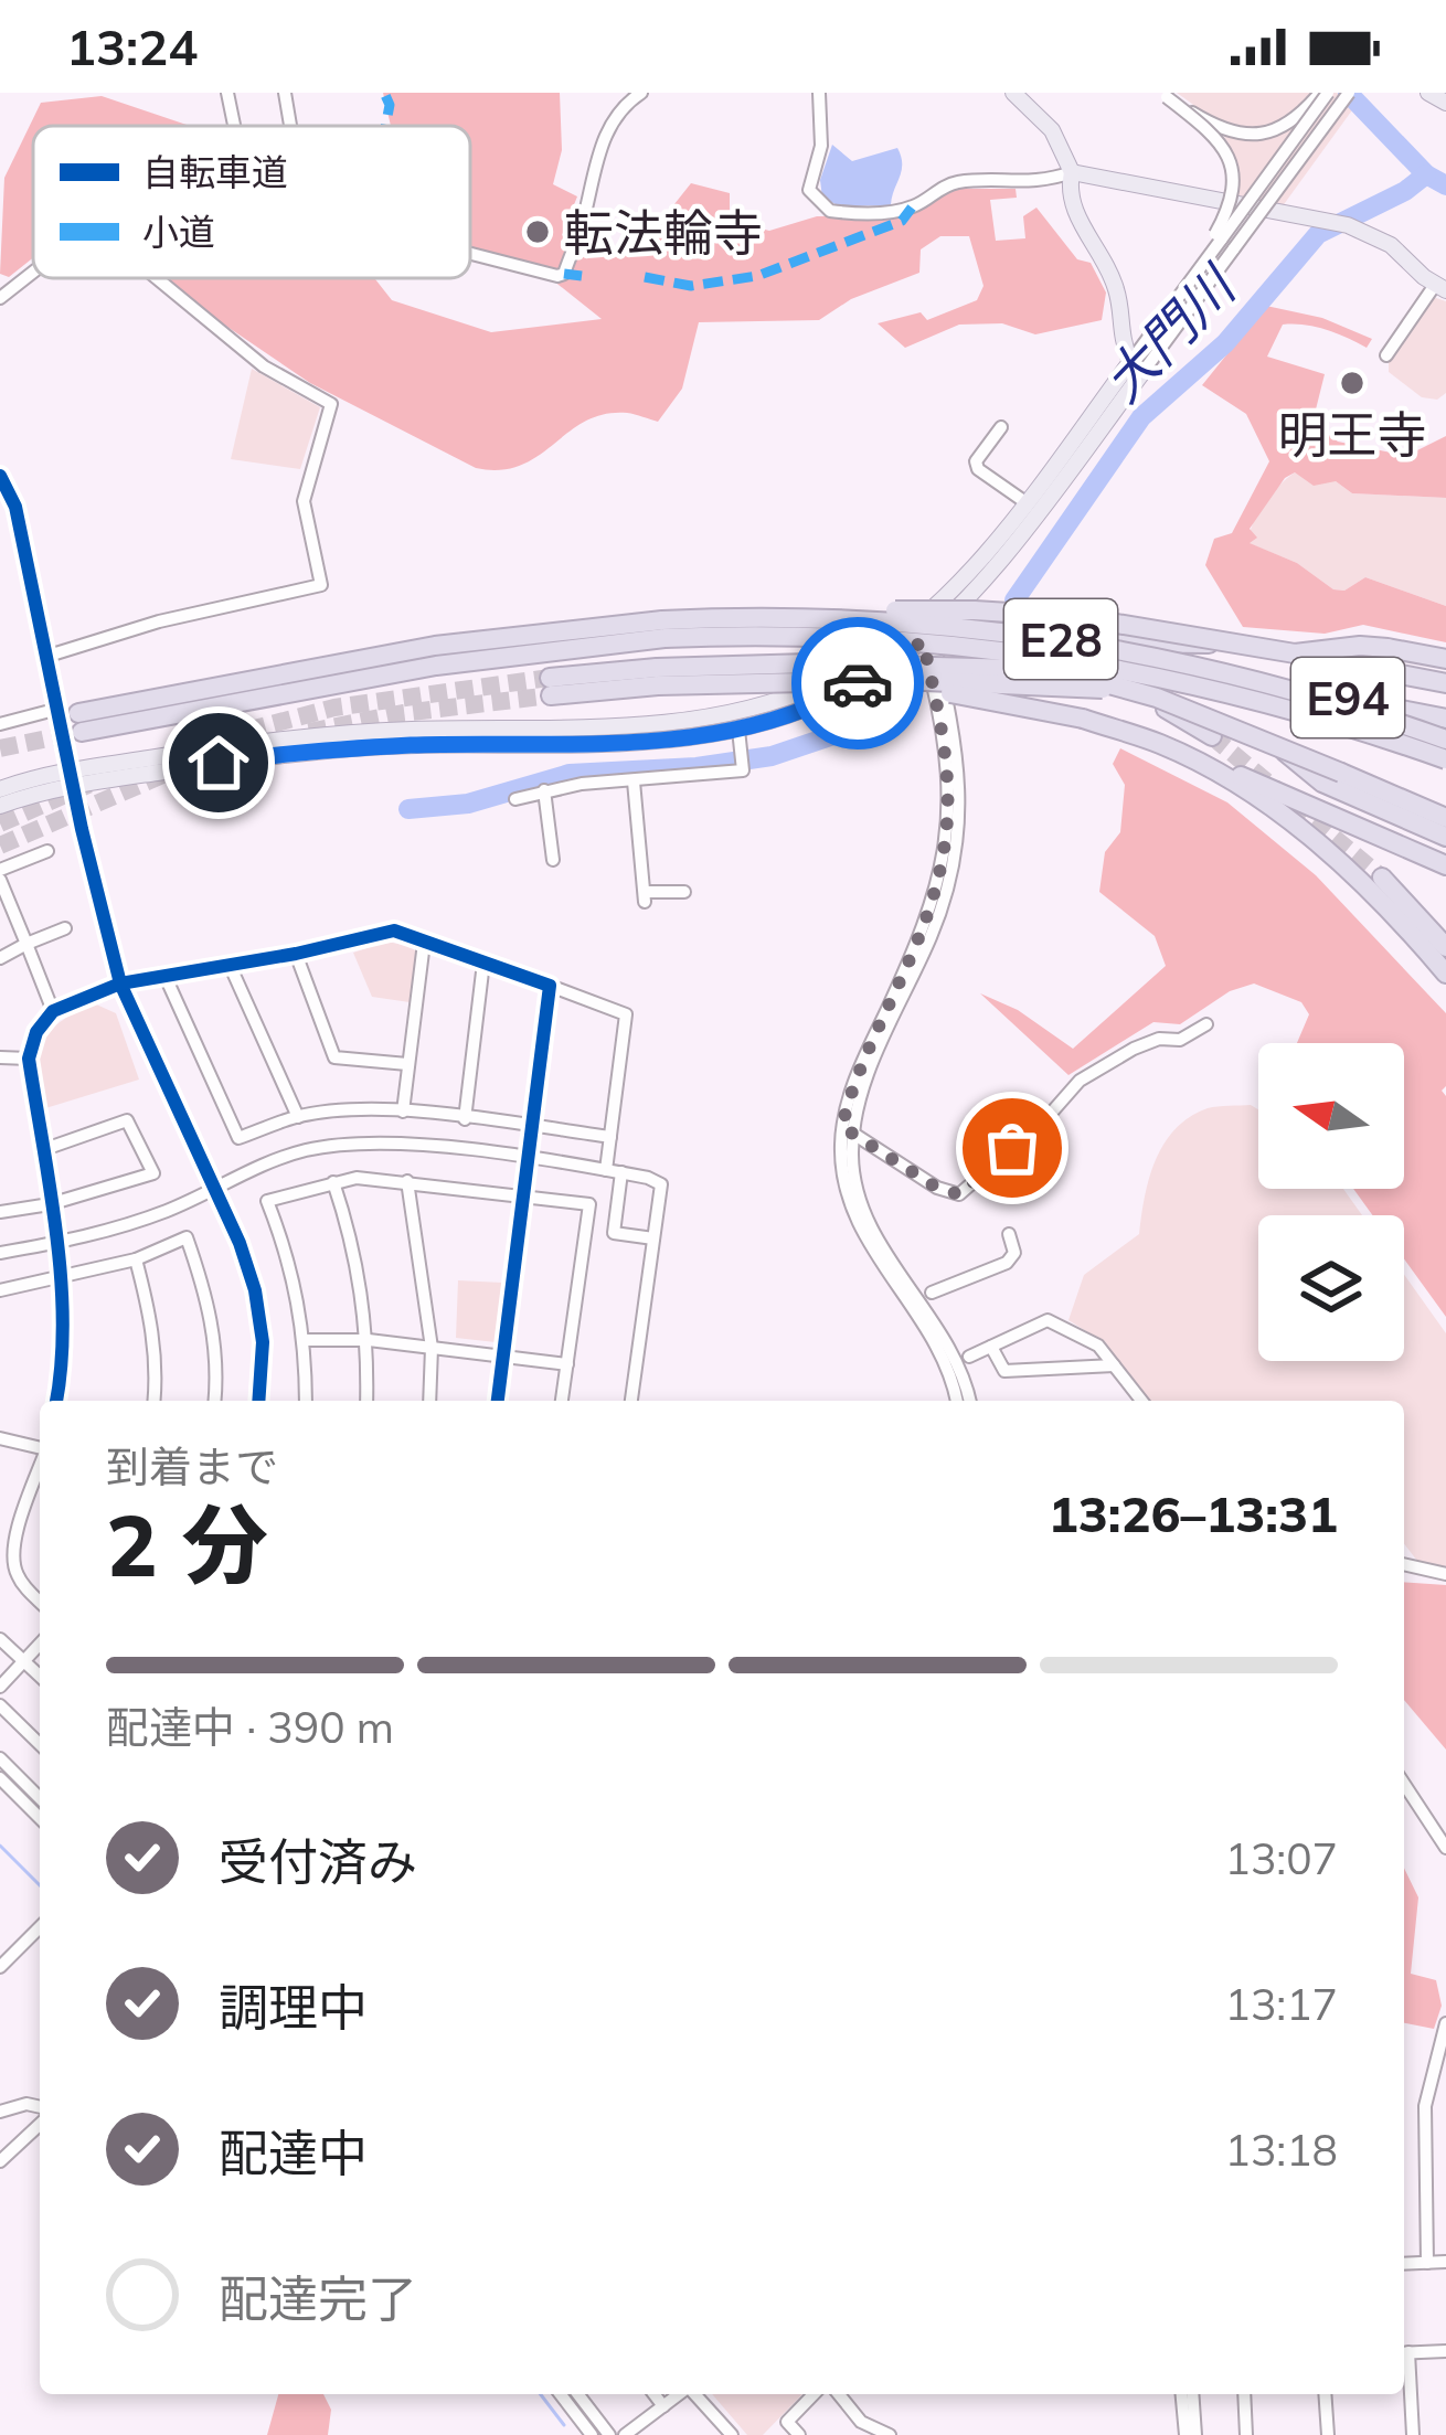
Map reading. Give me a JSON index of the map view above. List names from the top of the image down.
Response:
{
  "streets": {
    "highway": ["E28", "E94"]
  },
  "crossings": [
    ["E28", "E94"]
  ],
  "water": ["大門川"],
  "places": ["転法輪寺", "明王寺"],
  "legend": ["自転車道", "小道"],
  "north": "left",
  "page": {
    "status": "13:24",
    "heading": ["2 分", "到着まで", "13:26–13:31"],
    "bar": "配達中 · 390 m",
    "list": [
      ["受付済み", "13:07"],
      ["調理中", "13:17"],
      ["配達中", "13:18"],
      "配達完了"
    ]
  }
}
